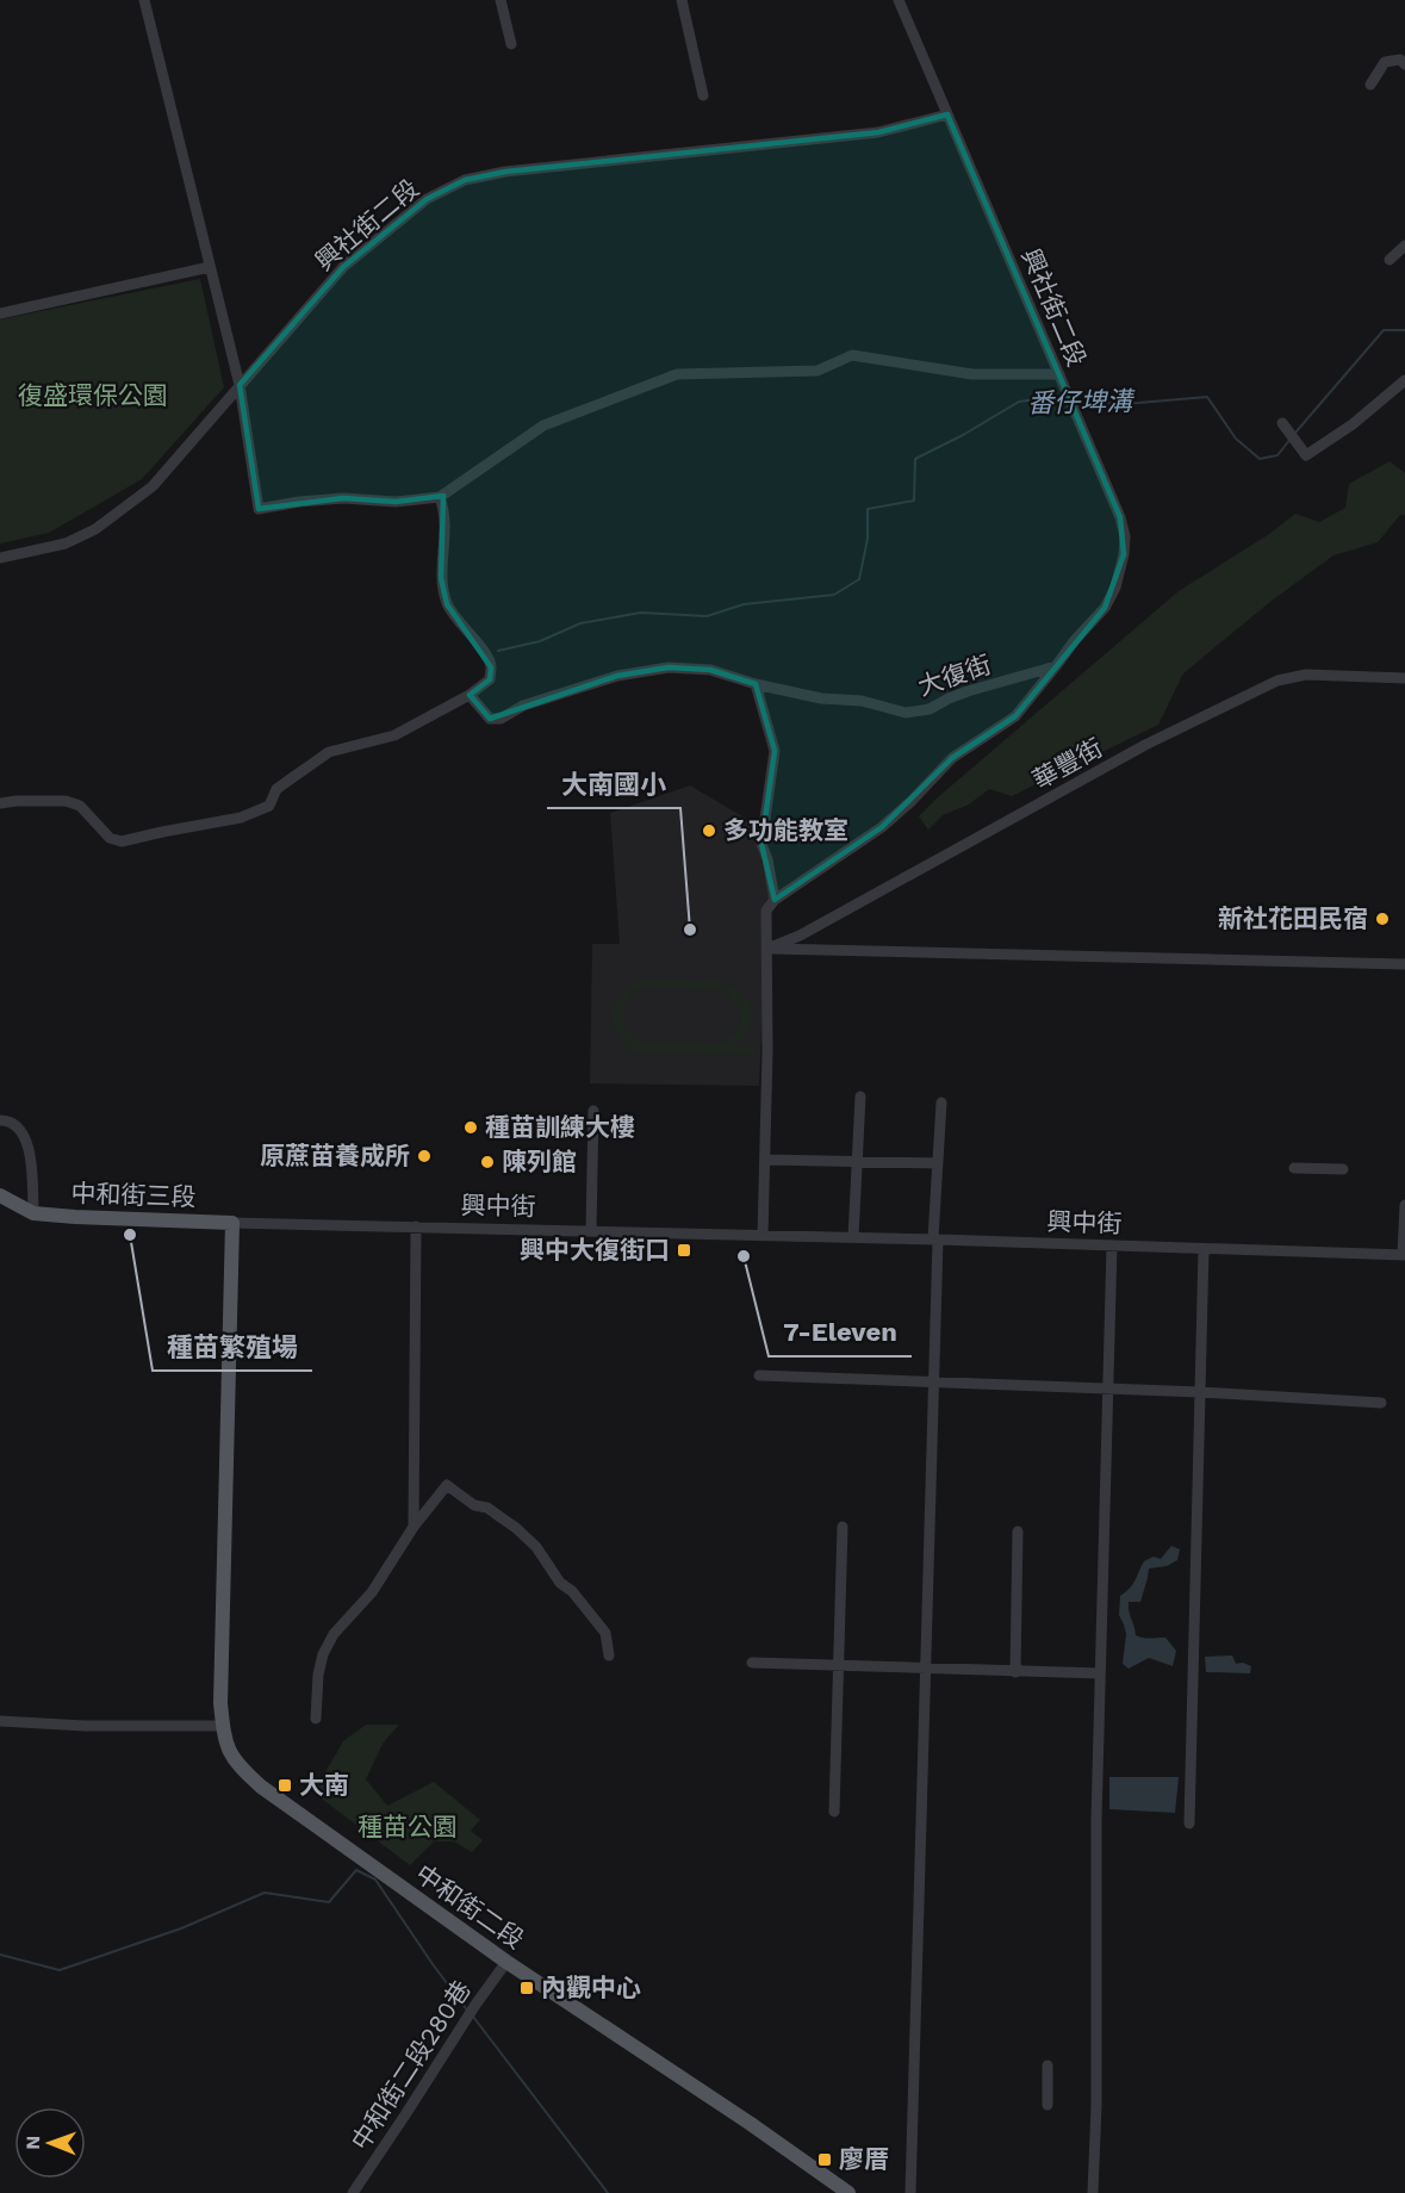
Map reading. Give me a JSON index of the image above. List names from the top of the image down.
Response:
{
  "streets": {
    "main road": ["中和街三段", "中和街二段"],
    "street": [
      "興社街二段",
      "大復街",
      "華豐街",
      "興中街",
      "中和街二段280巷"
    ]
  },
  "crossings": [
    ["興社街二段", "大復街"],
    ["中和街三段", "興中街"],
    ["中和街三段", "中和街二段"],
    ["興中街", "中和街二段"],
    ["中和街二段", "中和街二段280巷"]
  ],
  "water": ["番仔埤溝"],
  "parks": ["復盛環保公園", "種苗公園"],
  "places": {
    "other": [
      "多功能教室",
      "新社花田民宿",
      "大南國小",
      "種苗訓練大樓",
      "原蔗苗養成所",
      "陳列館",
      "種苗繁殖場",
      "7-Eleven"
    ],
    "transit": [
      "興中大復街口",
      "大南",
      "內觀中心",
      "廖厝"
    ]
  },
  "north": "left"
}
